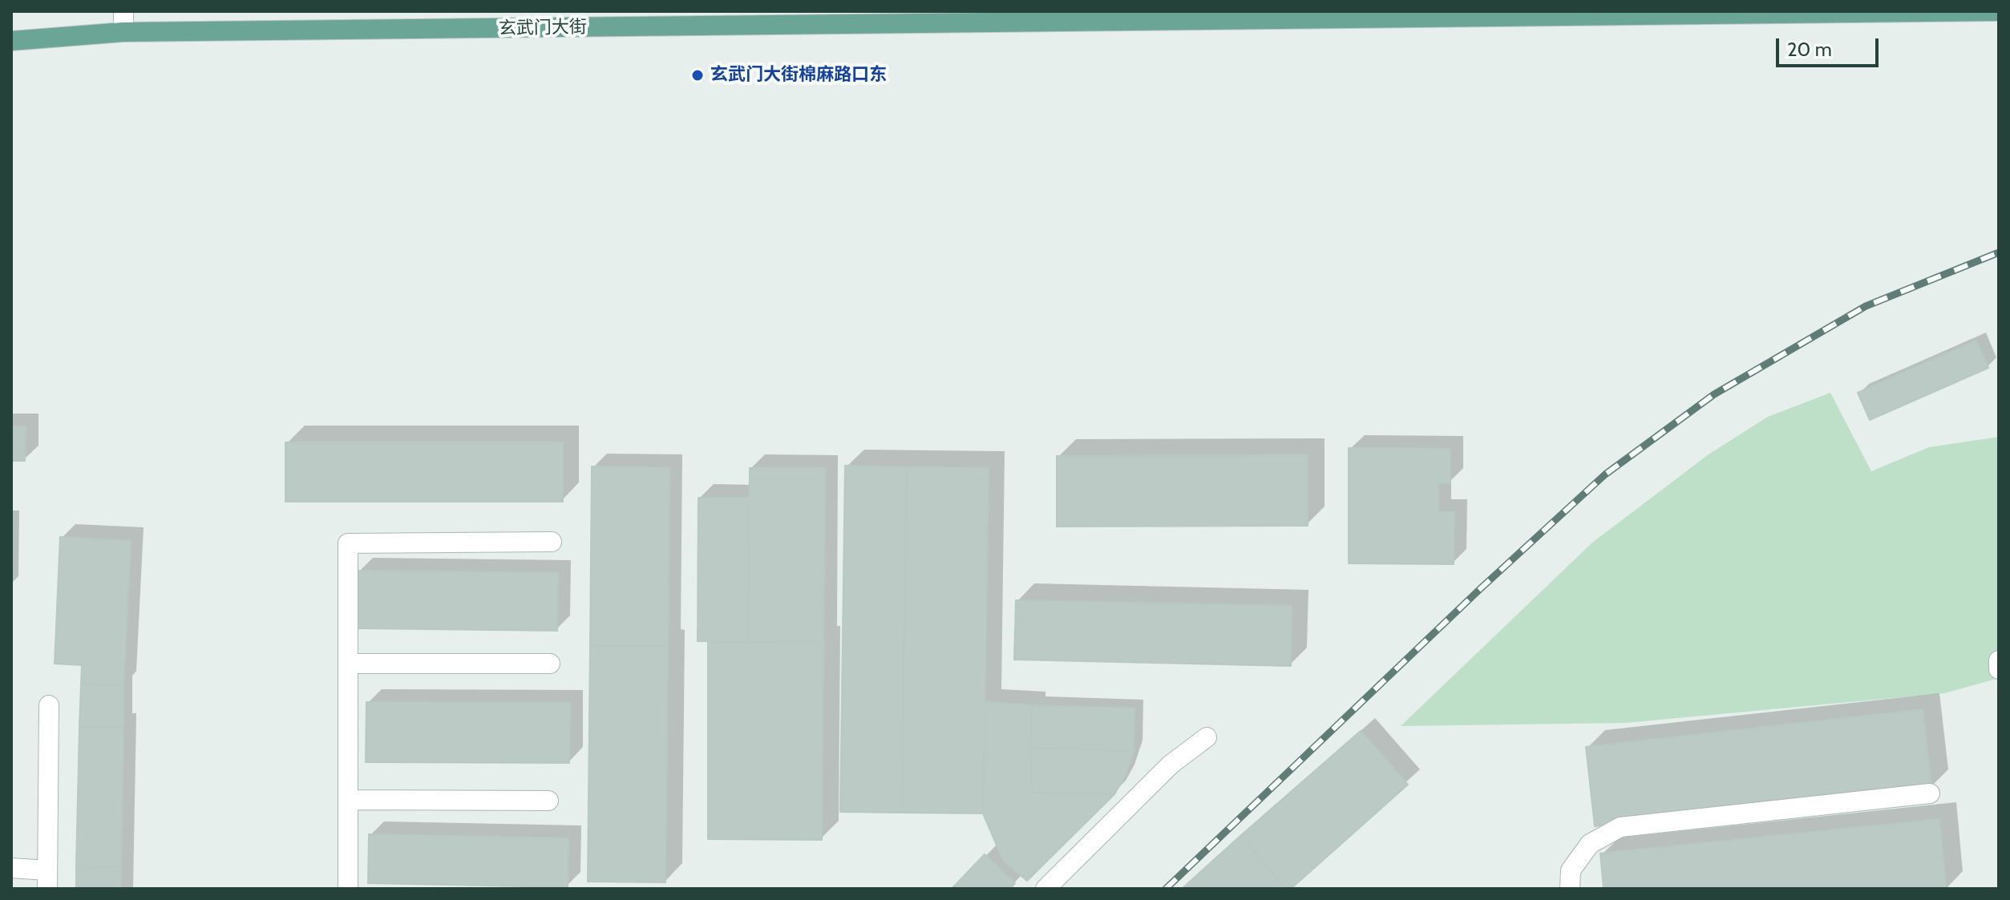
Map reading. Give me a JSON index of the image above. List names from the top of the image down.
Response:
{
  "streets": {
    "main road": ["玄武门大街"]
  },
  "places": ["玄武门大街棉麻路口东"],
  "scale_bar": "20 m"
}
